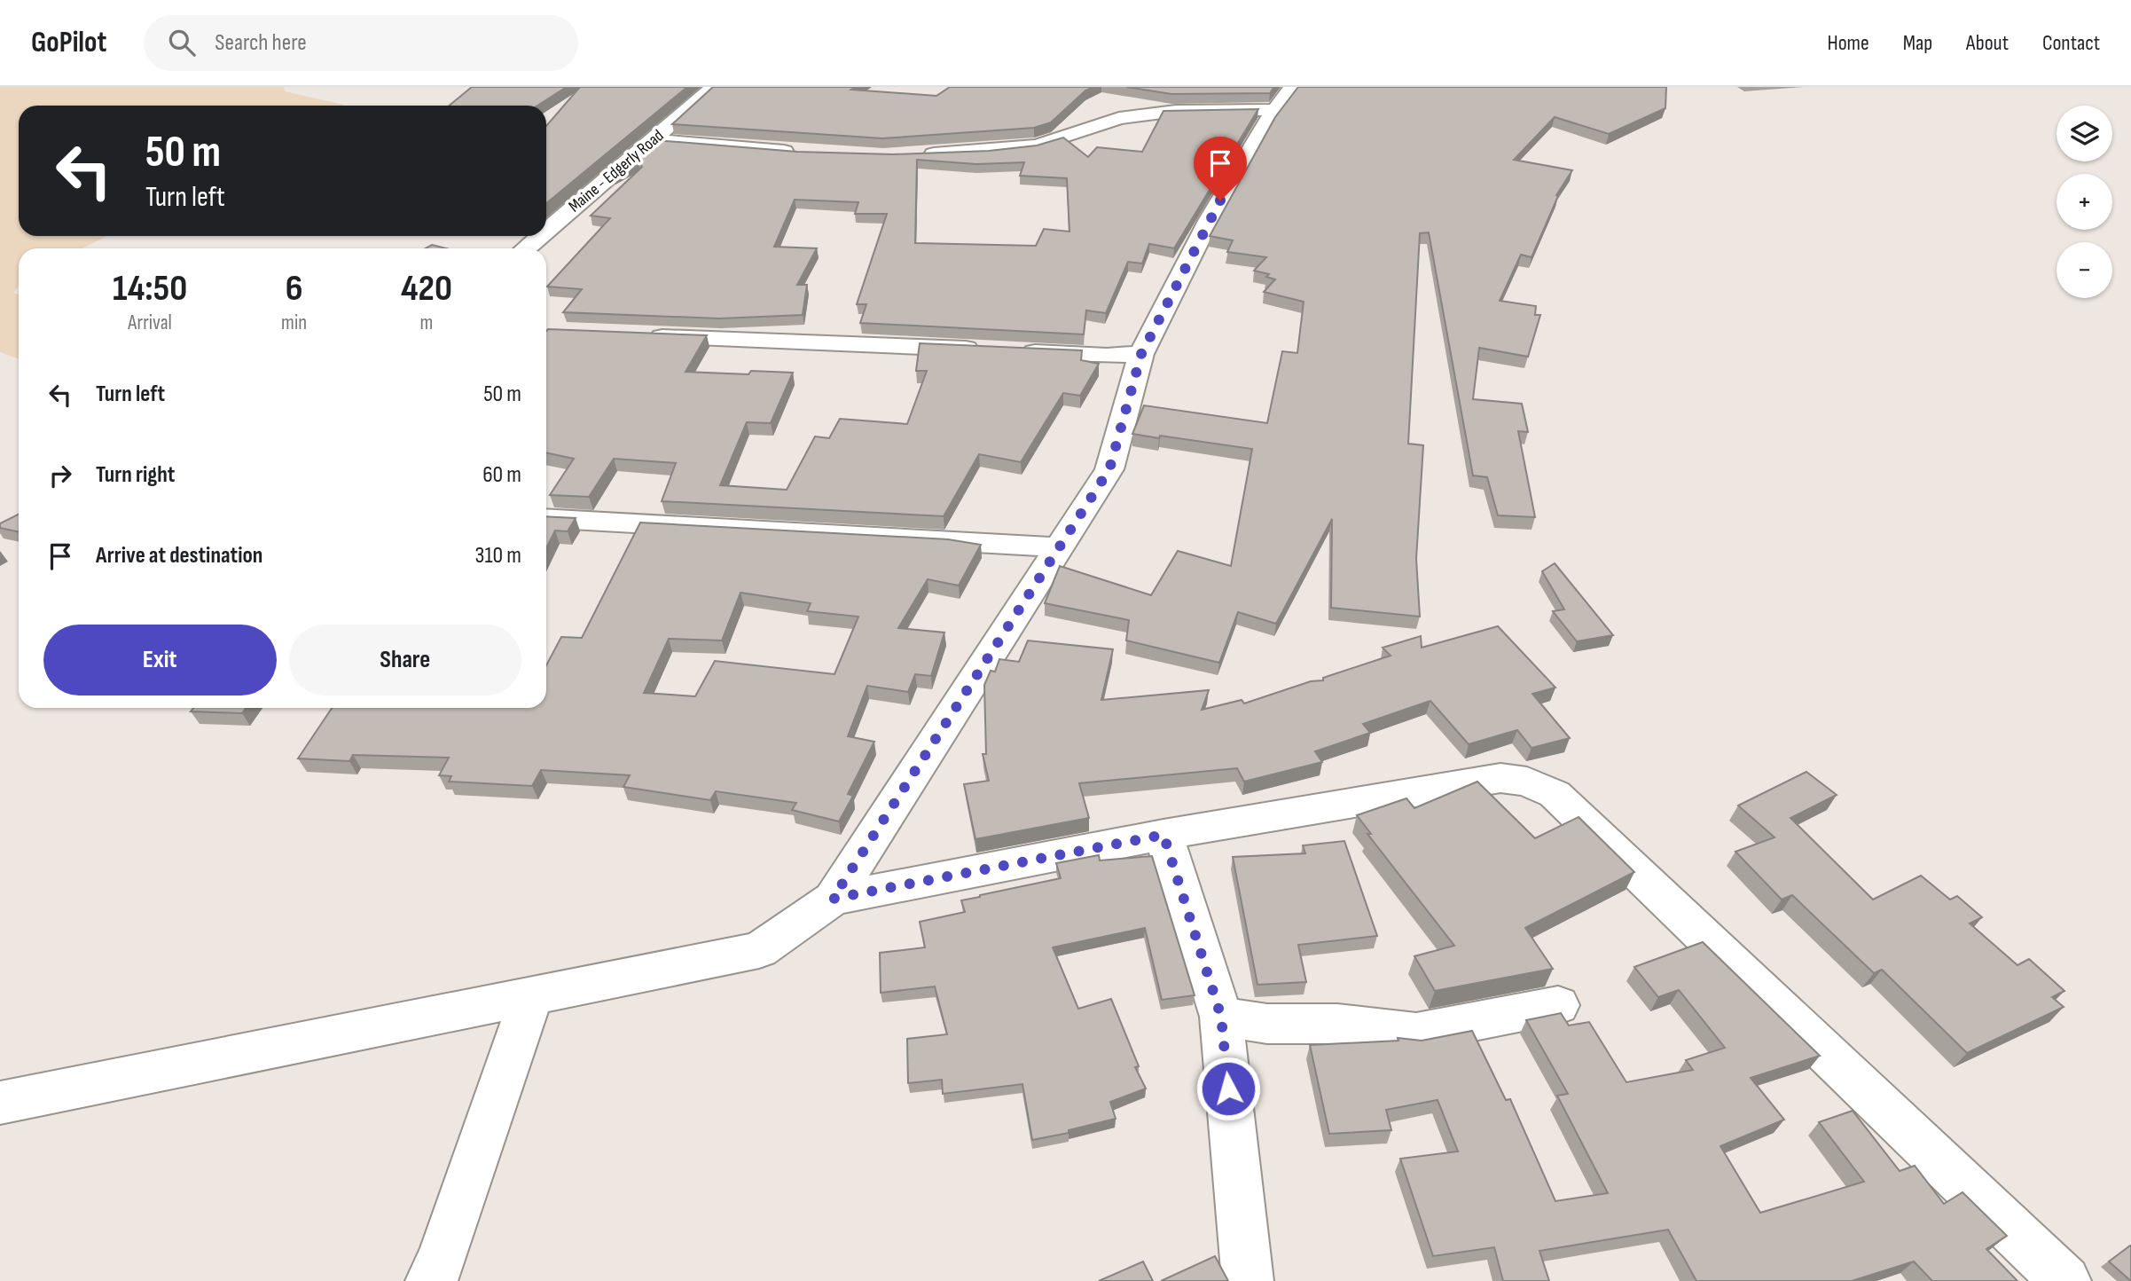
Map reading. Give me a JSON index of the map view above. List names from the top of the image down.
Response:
{
  "streets": {
    "street": ["Maine - Edgerly Road"]
  },
  "page": {
    "header": "GoPilot",
    "search": "Search here",
    "nav": [
      "Home",
      "Map",
      "About",
      "Contact"
    ],
    "map_buttons": ["+", "−"],
    "turn": ["50 m", "Turn left"],
    "eta": [
      "14:50",
      "Arrival",
      "6",
      "min",
      "420",
      "m"
    ],
    "list": [
      {
        "name": "Turn left",
        "value": "50 m"
      },
      {
        "name": "Turn right",
        "value": "60 m"
      },
      {
        "name": "Arrive at destination",
        "value": "310 m"
      }
    ],
    "buttons": ["Exit", "Share"]
  }
}
